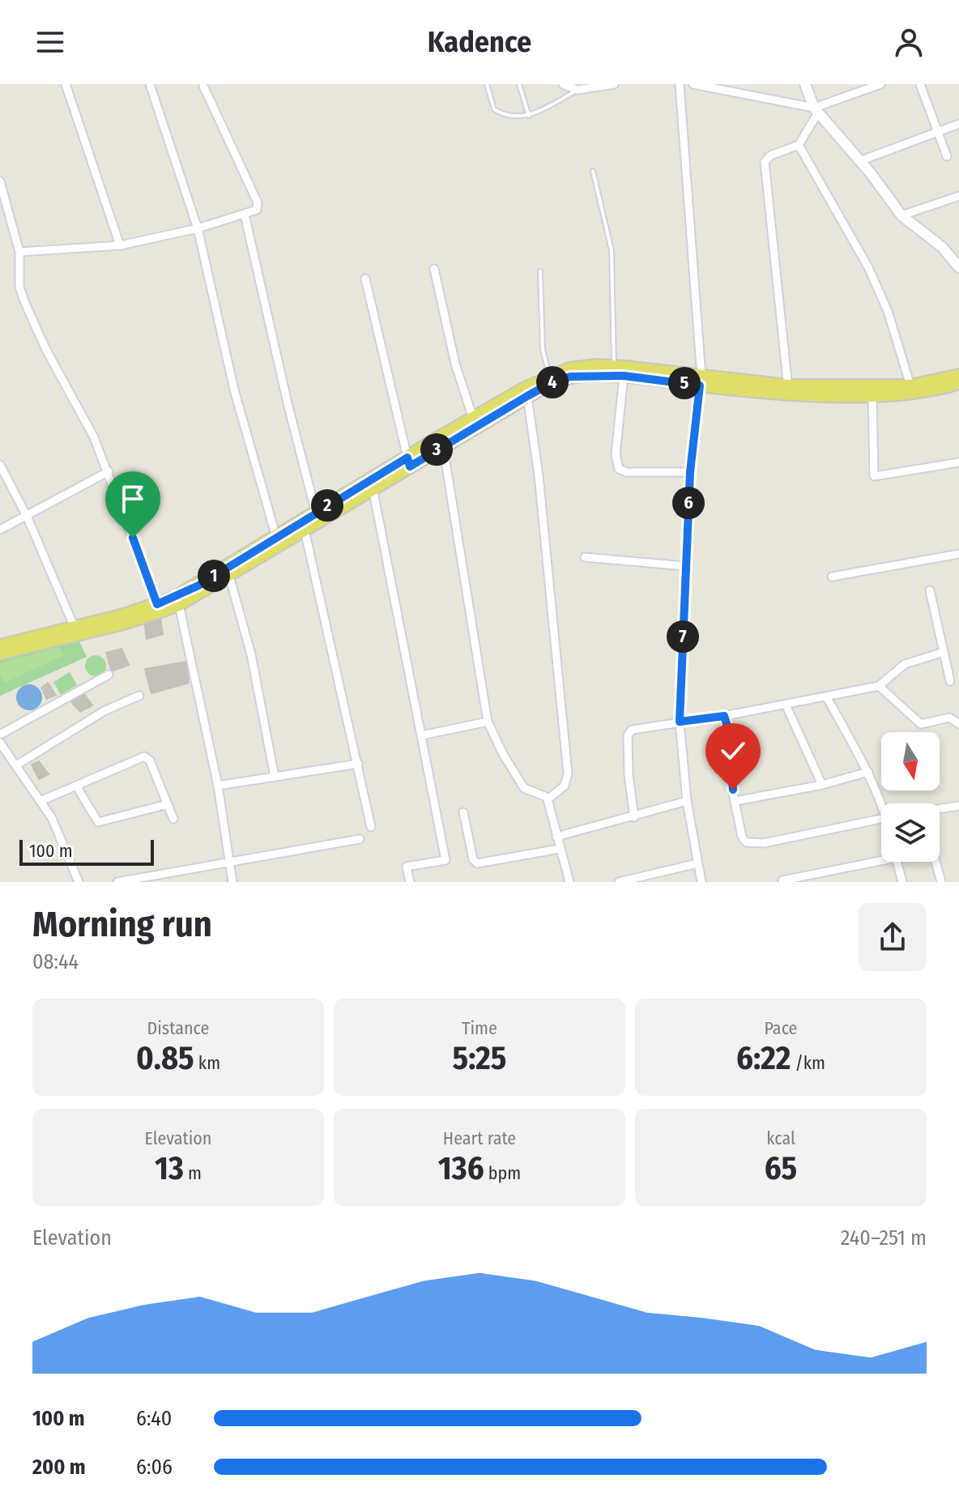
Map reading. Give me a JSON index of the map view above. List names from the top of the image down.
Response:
{
  "scale_bar": "100 m",
  "north": "bottom",
  "page": {
    "header": "Kadence",
    "pins": [
      "4",
      "5",
      "3",
      "6",
      "2",
      "1",
      "7"
    ],
    "scale": "100 m",
    "heading": ["Morning run", "08:44"],
    "stats": [
      ["Distance", "0.85 km"],
      ["Time", "5:25"],
      ["Pace", "6:22 /km"],
      ["Elevation", "13 m"],
      ["Heart rate", "136 bpm"],
      ["kcal", "65"]
    ],
    "chart": ["Elevation", "240–251 m"],
    "list": [
      {
        "name": "100 m",
        "note": "6:40"
      },
      {
        "name": "200 m",
        "note": "6:06"
      }
    ]
  }
}
